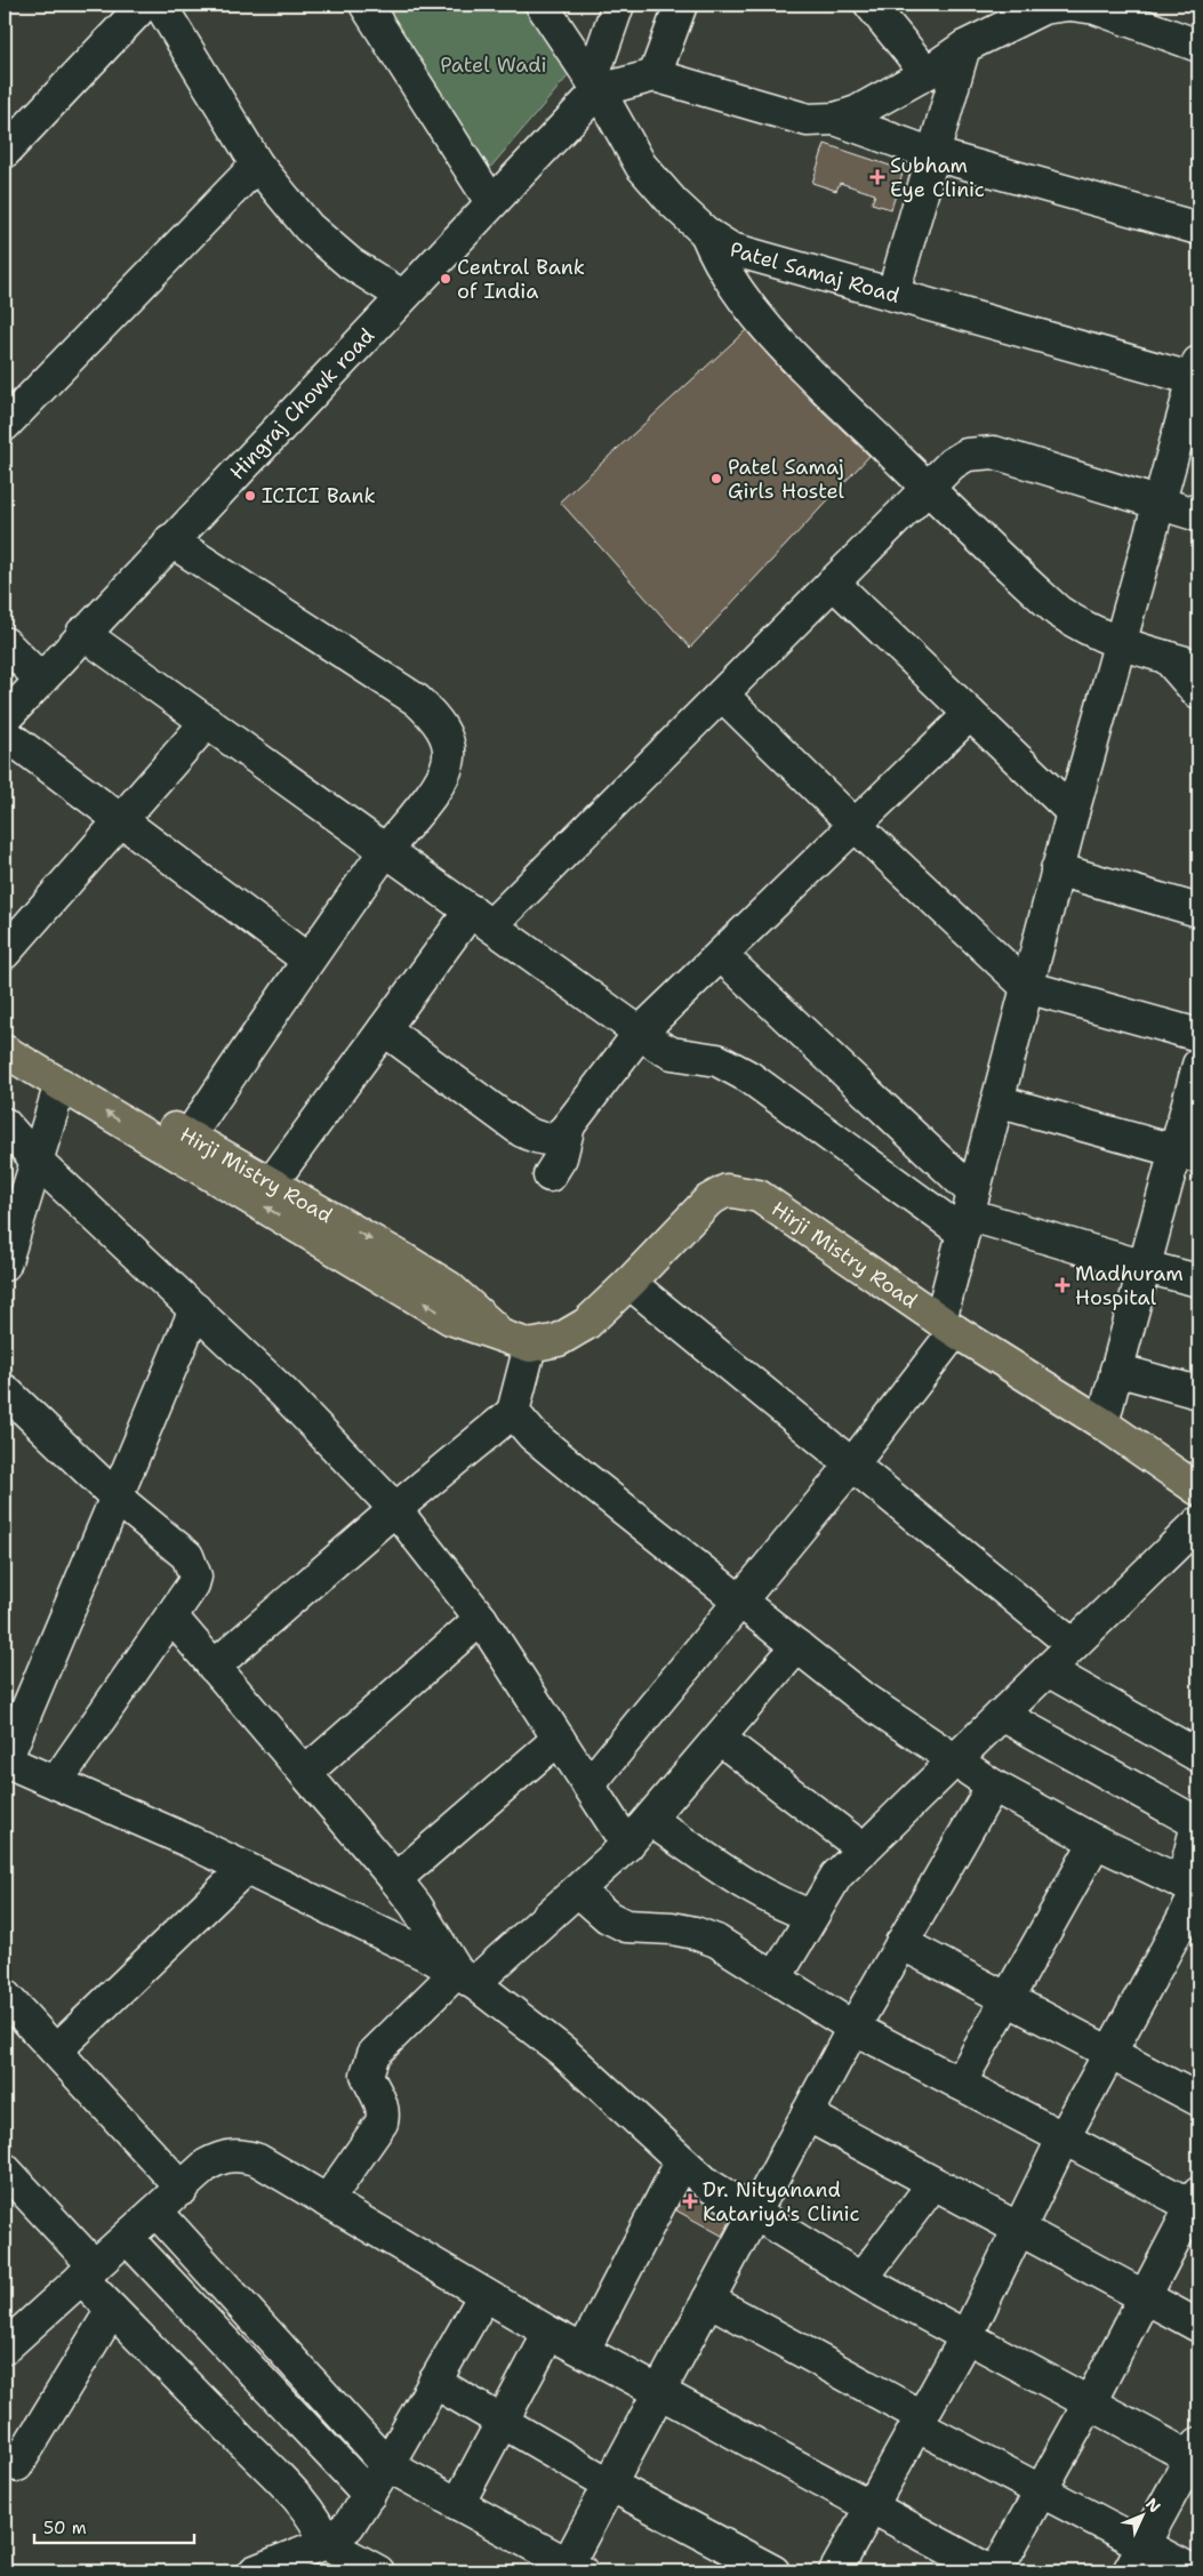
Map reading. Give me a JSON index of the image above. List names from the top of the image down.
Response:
{
  "streets": {
    "main road": ["Hirji Mistry Road"],
    "street": ["Patel Samaj Road", "Hingraj Chowk road"]
  },
  "crossings": [
    ["Patel Samaj Road", "Hingraj Chowk road"]
  ],
  "parks": ["Patel Wadi"],
  "places": {
    "health": ["Subham Eye Clinic", "Madhuram Hospital", "Dr. Nityanand Katariya's Clinic"],
    "other": ["Central Bank of India", "Patel Samaj Girls Hostel", "ICICI Bank"]
  },
  "scale_bar": "50 m",
  "north": "top right"
}
